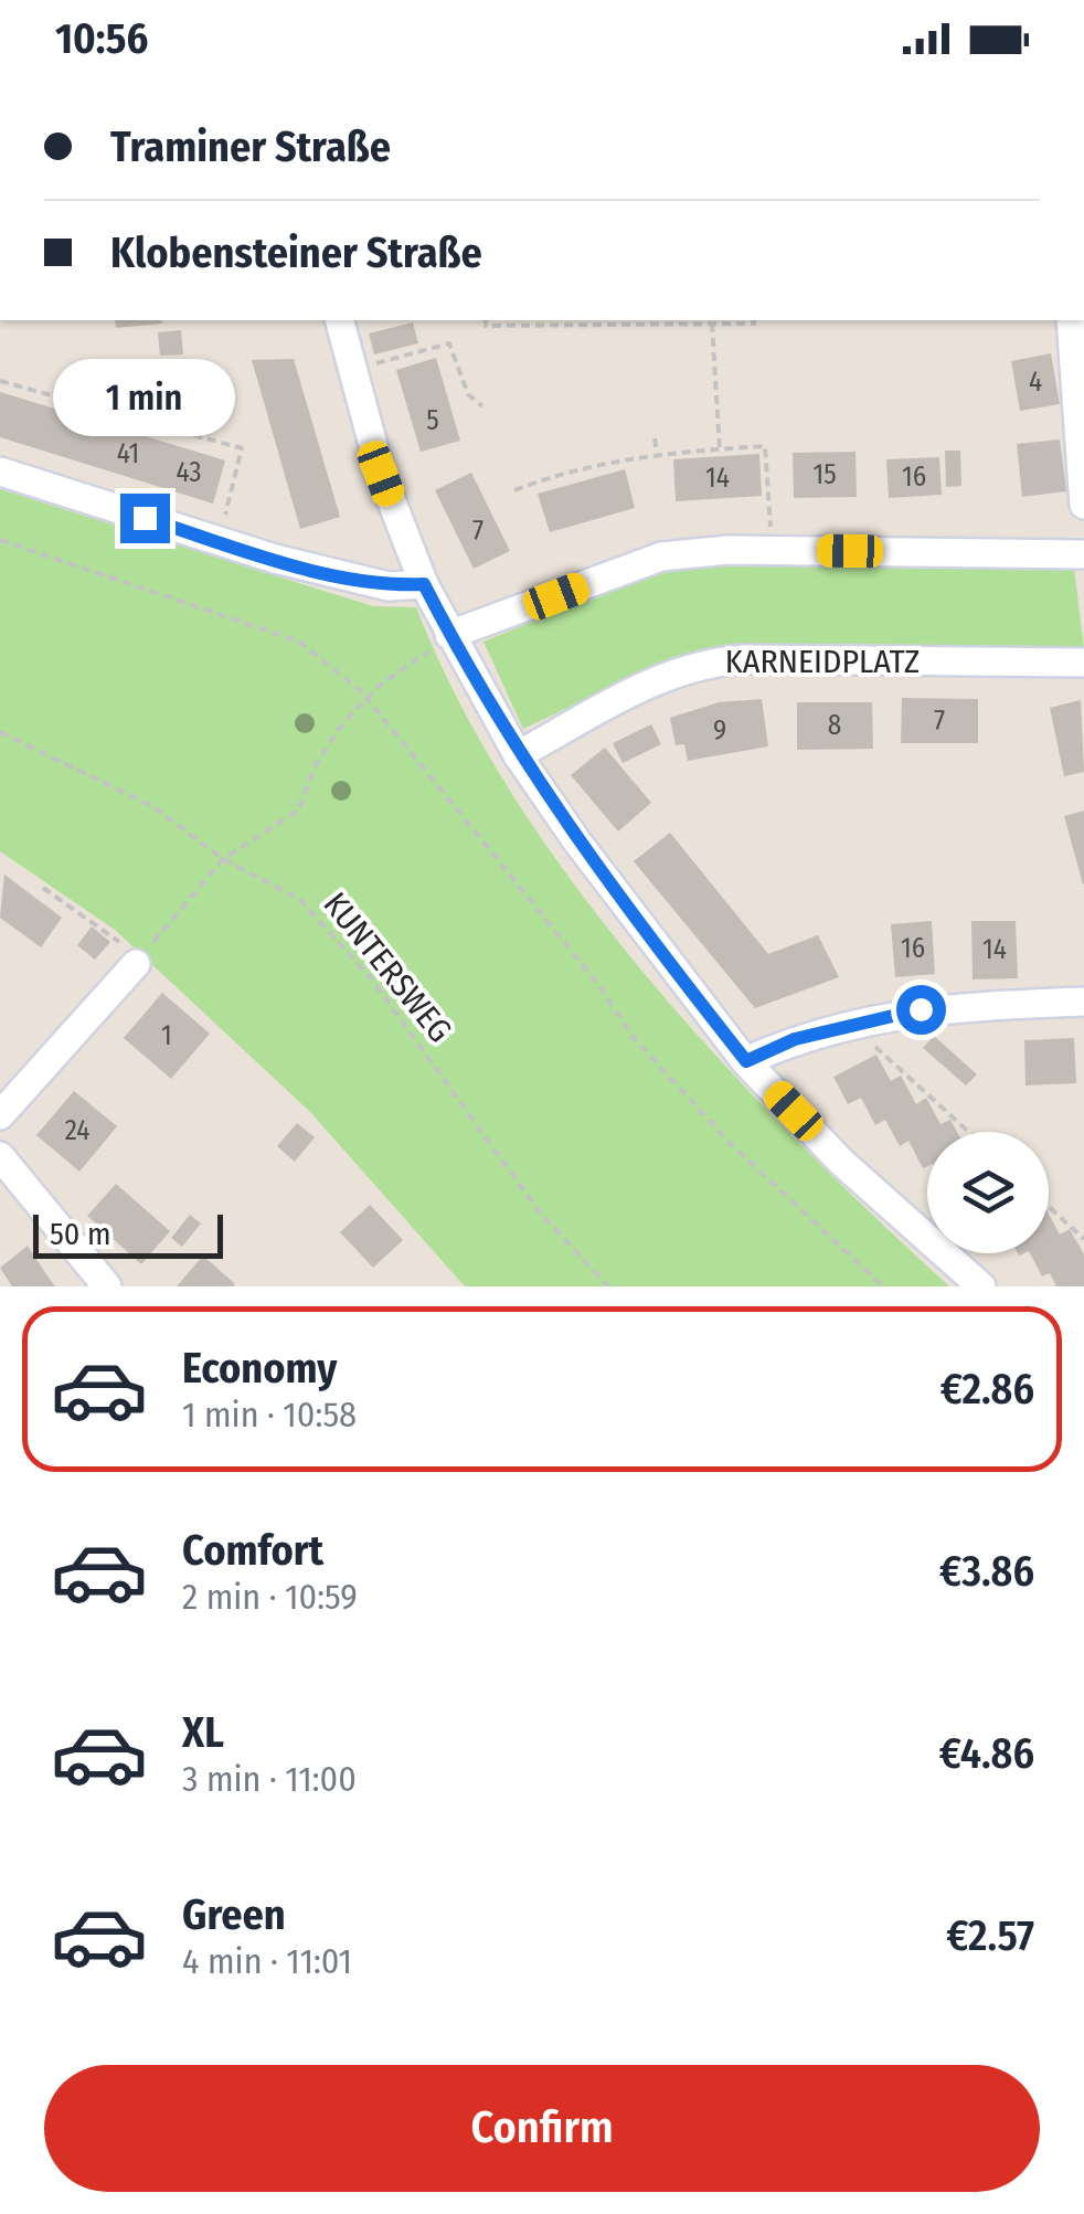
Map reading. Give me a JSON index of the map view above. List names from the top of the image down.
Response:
{
  "streets": {
    "street": ["KARNEIDPLATZ"],
    "path": ["KUNTERSWEG"]
  },
  "house_numbers": [
    "4",
    "5",
    "41",
    "43",
    "15",
    "16",
    "14",
    "7",
    "7",
    "8",
    "9",
    "16",
    "14",
    "1",
    "24"
  ],
  "scale_bar": "50 m",
  "page": {
    "status": "10:56",
    "banner": ["Traminer Straße", "Klobensteiner Straße"],
    "bubble": "1 min",
    "scale": "50 m",
    "list": [
      {
        "name": "Economy",
        "note": "1 min · 10:58",
        "value": "€2.86"
      },
      {
        "name": "Comfort",
        "note": "2 min · 10:59",
        "value": "€3.86"
      },
      {
        "name": "XL",
        "note": "3 min · 11:00",
        "value": "€4.86"
      },
      {
        "name": "Green",
        "note": "4 min · 11:01",
        "value": "€2.57"
      }
    ],
    "buttons": "Confirm"
  }
}
